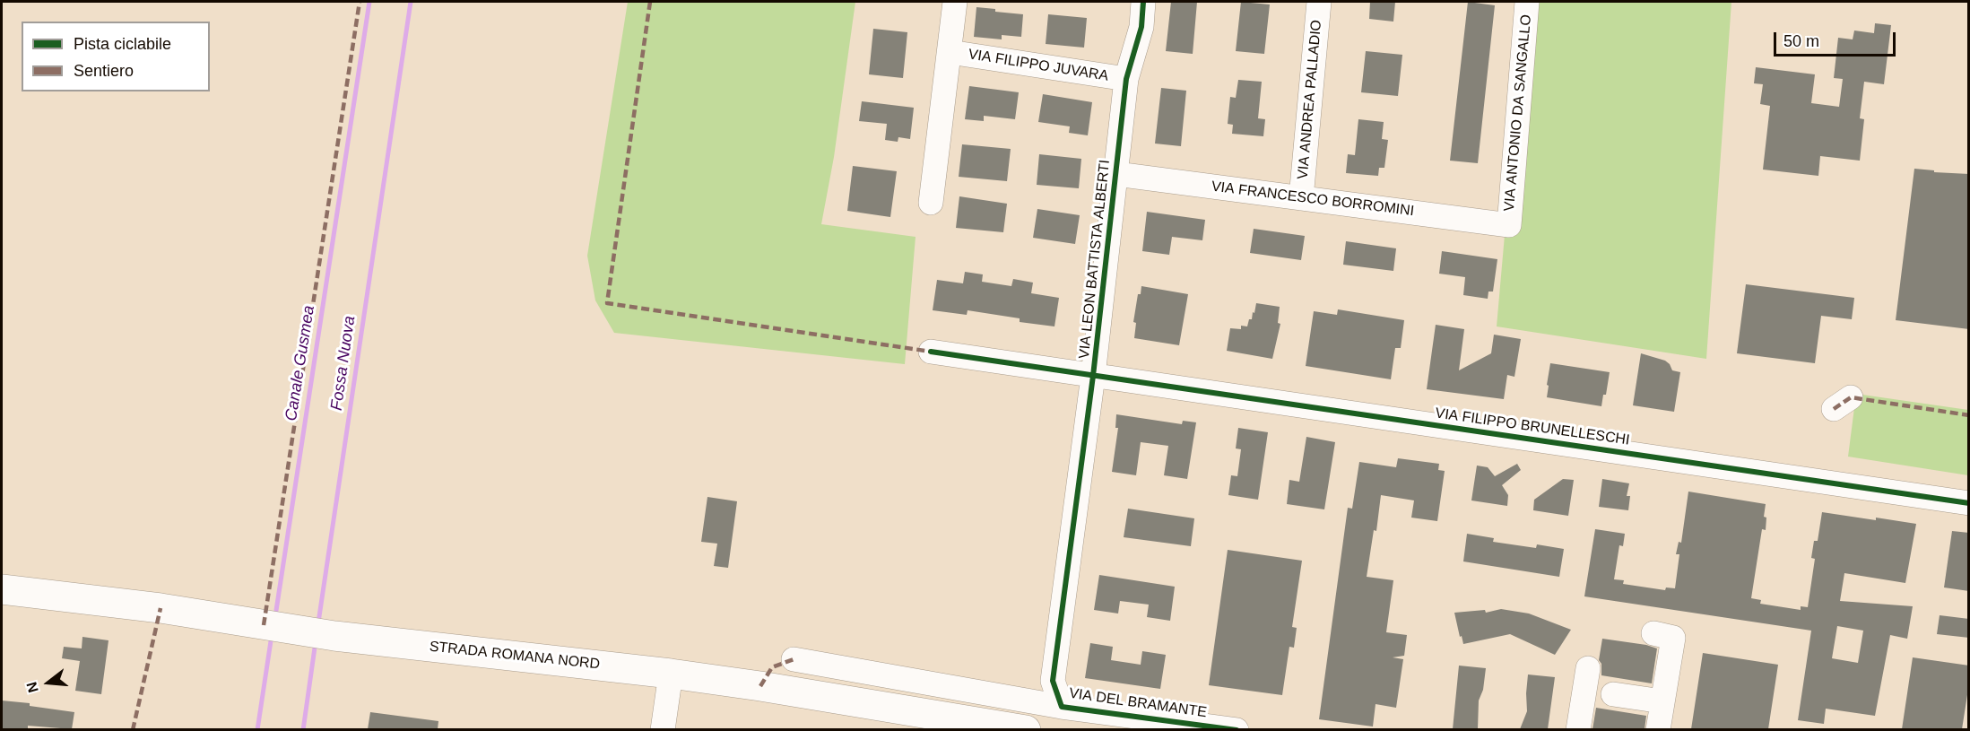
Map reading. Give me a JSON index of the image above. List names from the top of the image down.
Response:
{
  "streets": {
    "main road": ["STRADA ROMANA NORD"],
    "street": [
      "VIA FILIPPO JUVARA",
      "VIA ANDREA PALLADIO",
      "VIA ANTONIO DA SANGALLO",
      "VIA FRANCESCO BORROMINI",
      "VIA LEON BATTISTA ALBERTI",
      "VIA FILIPPO BRUNELLESCHI",
      "VIA DEL BRAMANTE"
    ]
  },
  "crossings": [
    ["VIA FILIPPO JUVARA", "VIA LEON BATTISTA ALBERTI"],
    ["VIA ANDREA PALLADIO", "VIA FRANCESCO BORROMINI"],
    ["VIA ANTONIO DA SANGALLO", "VIA FRANCESCO BORROMINI"],
    ["VIA FRANCESCO BORROMINI", "VIA LEON BATTISTA ALBERTI"],
    ["VIA LEON BATTISTA ALBERTI", "VIA FILIPPO BRUNELLESCHI"],
    ["VIA LEON BATTISTA ALBERTI", "VIA DEL BRAMANTE"]
  ],
  "water": ["Canale Gusmea", "Fossa Nuova"],
  "legend": ["Pista ciclabile", "Sentiero"],
  "scale_bar": "50 m",
  "north": "left"
}
